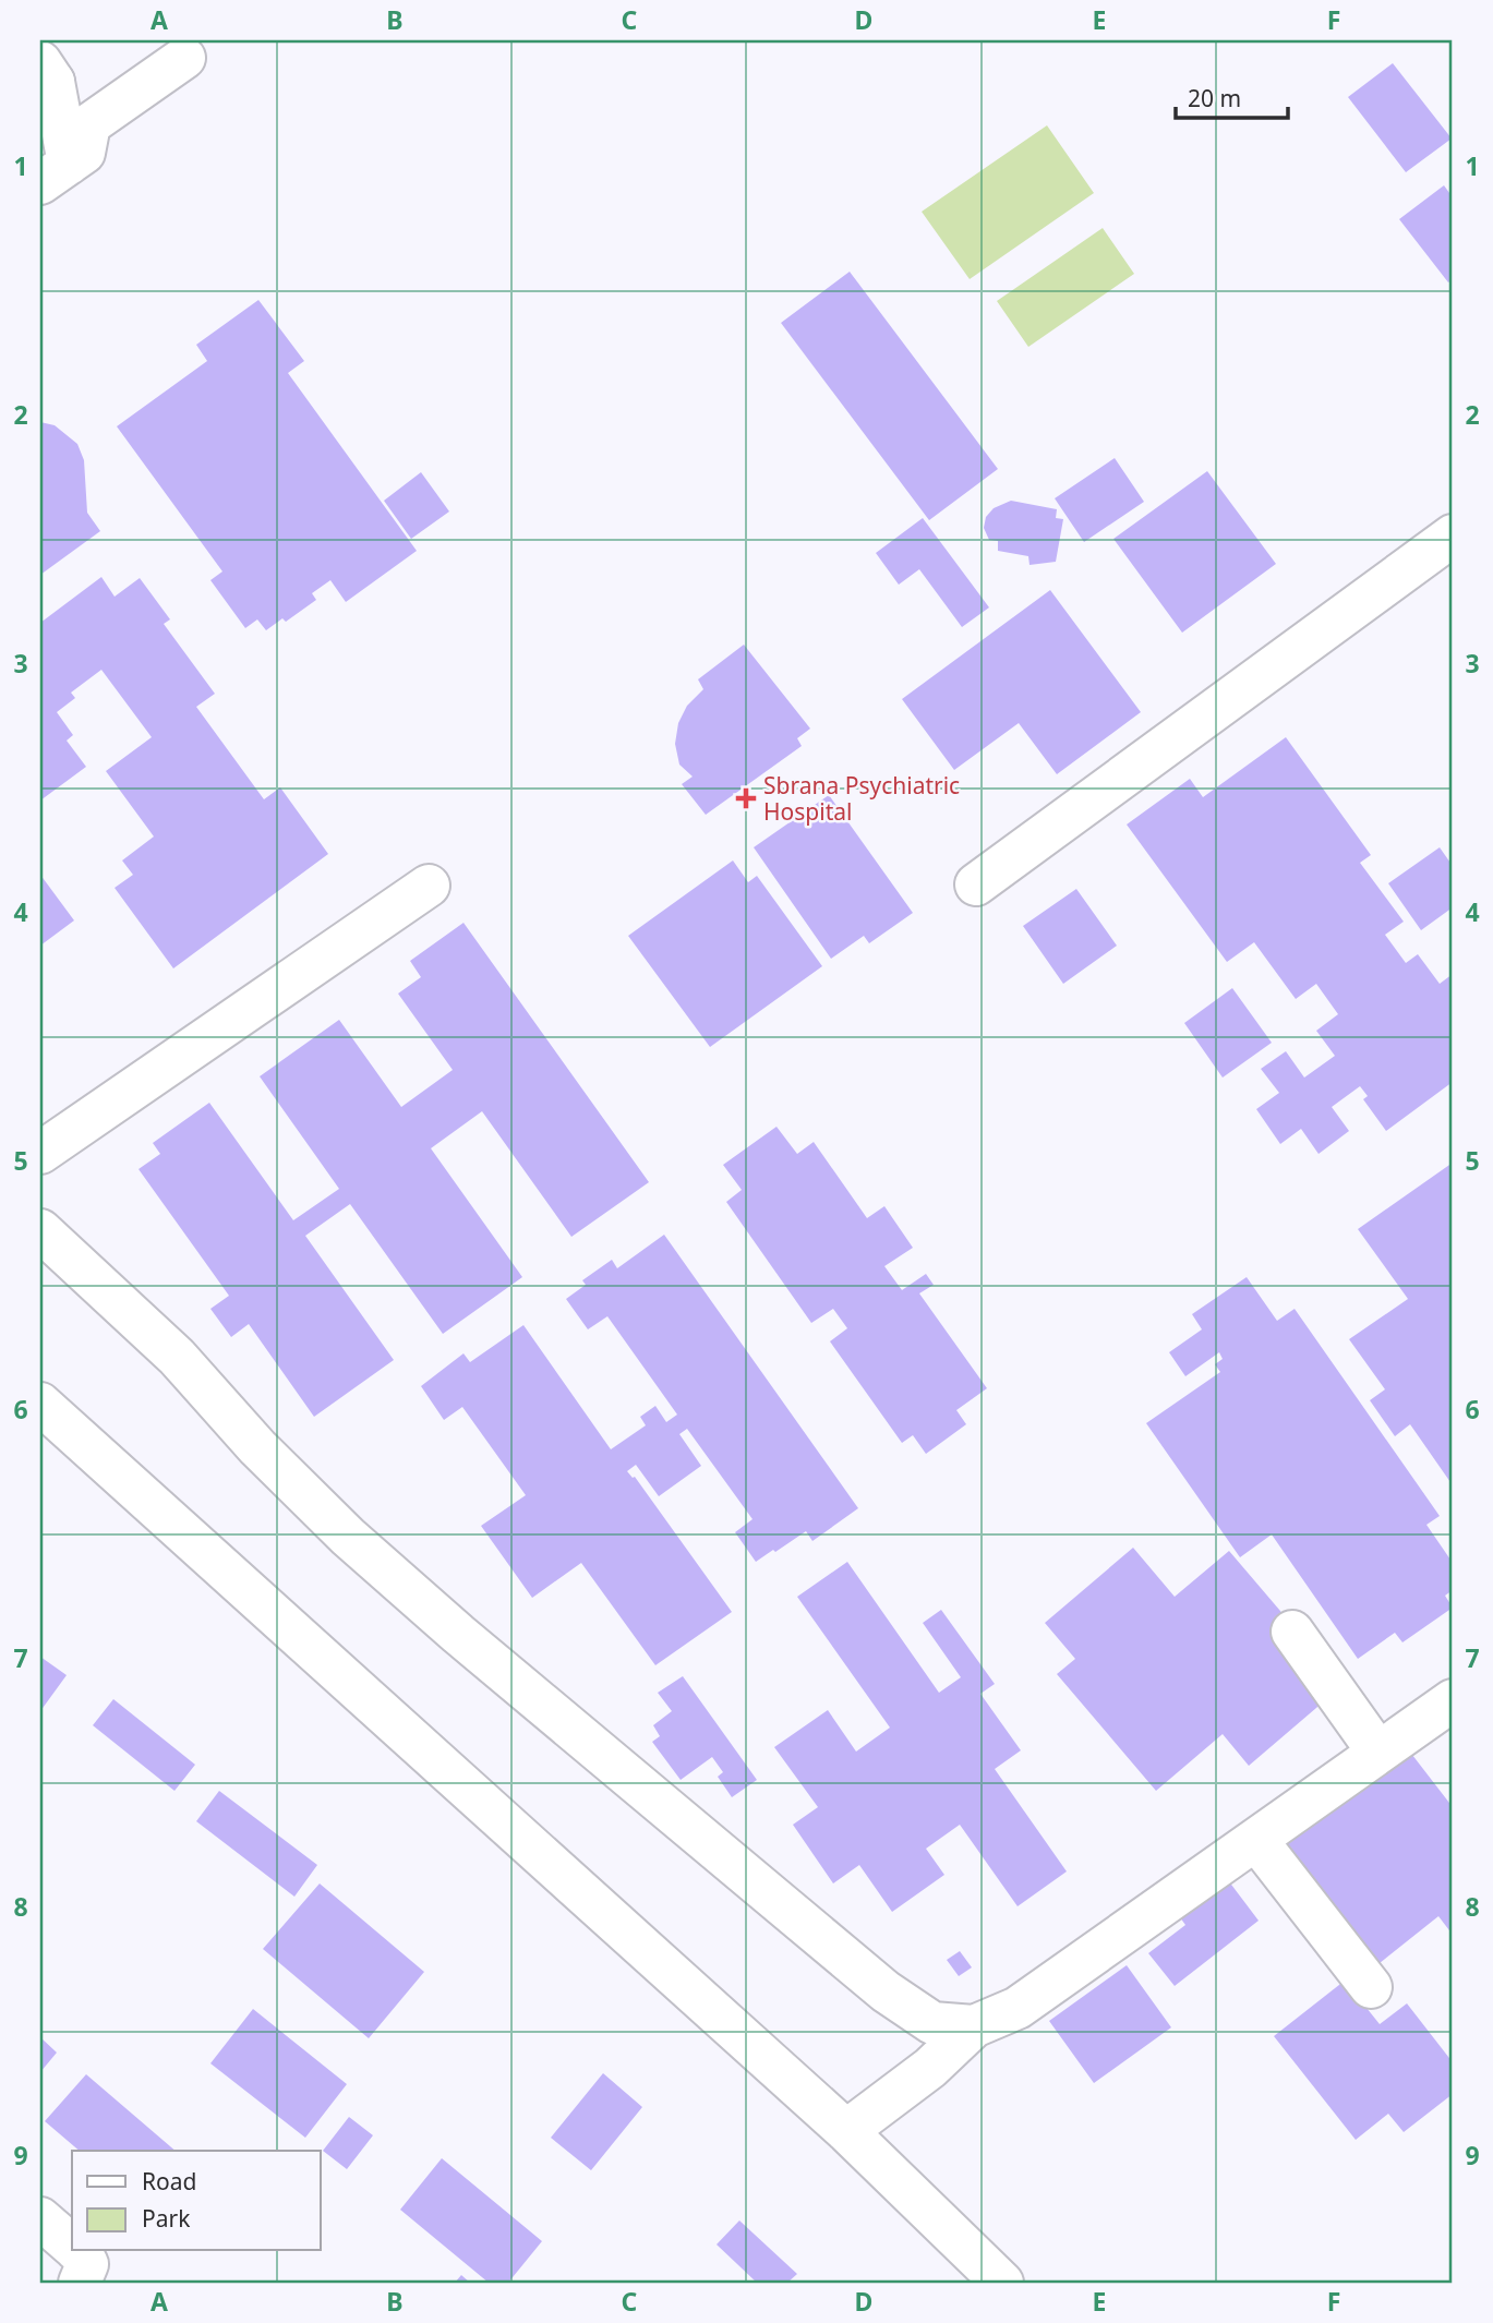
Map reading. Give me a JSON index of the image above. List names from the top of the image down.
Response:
{
  "places": {
    "health": ["Sbrana Psychiatric Hospital"]
  },
  "legend": ["Road", "Park"],
  "scale_bar": "20 m",
  "grid": {
    "columns": [
      "A",
      "B",
      "C",
      "D",
      "E",
      "F"
    ],
    "rows": [
      "1",
      "2",
      "3",
      "4",
      "5",
      "6",
      "7",
      "8",
      "9"
    ]
  }
}
